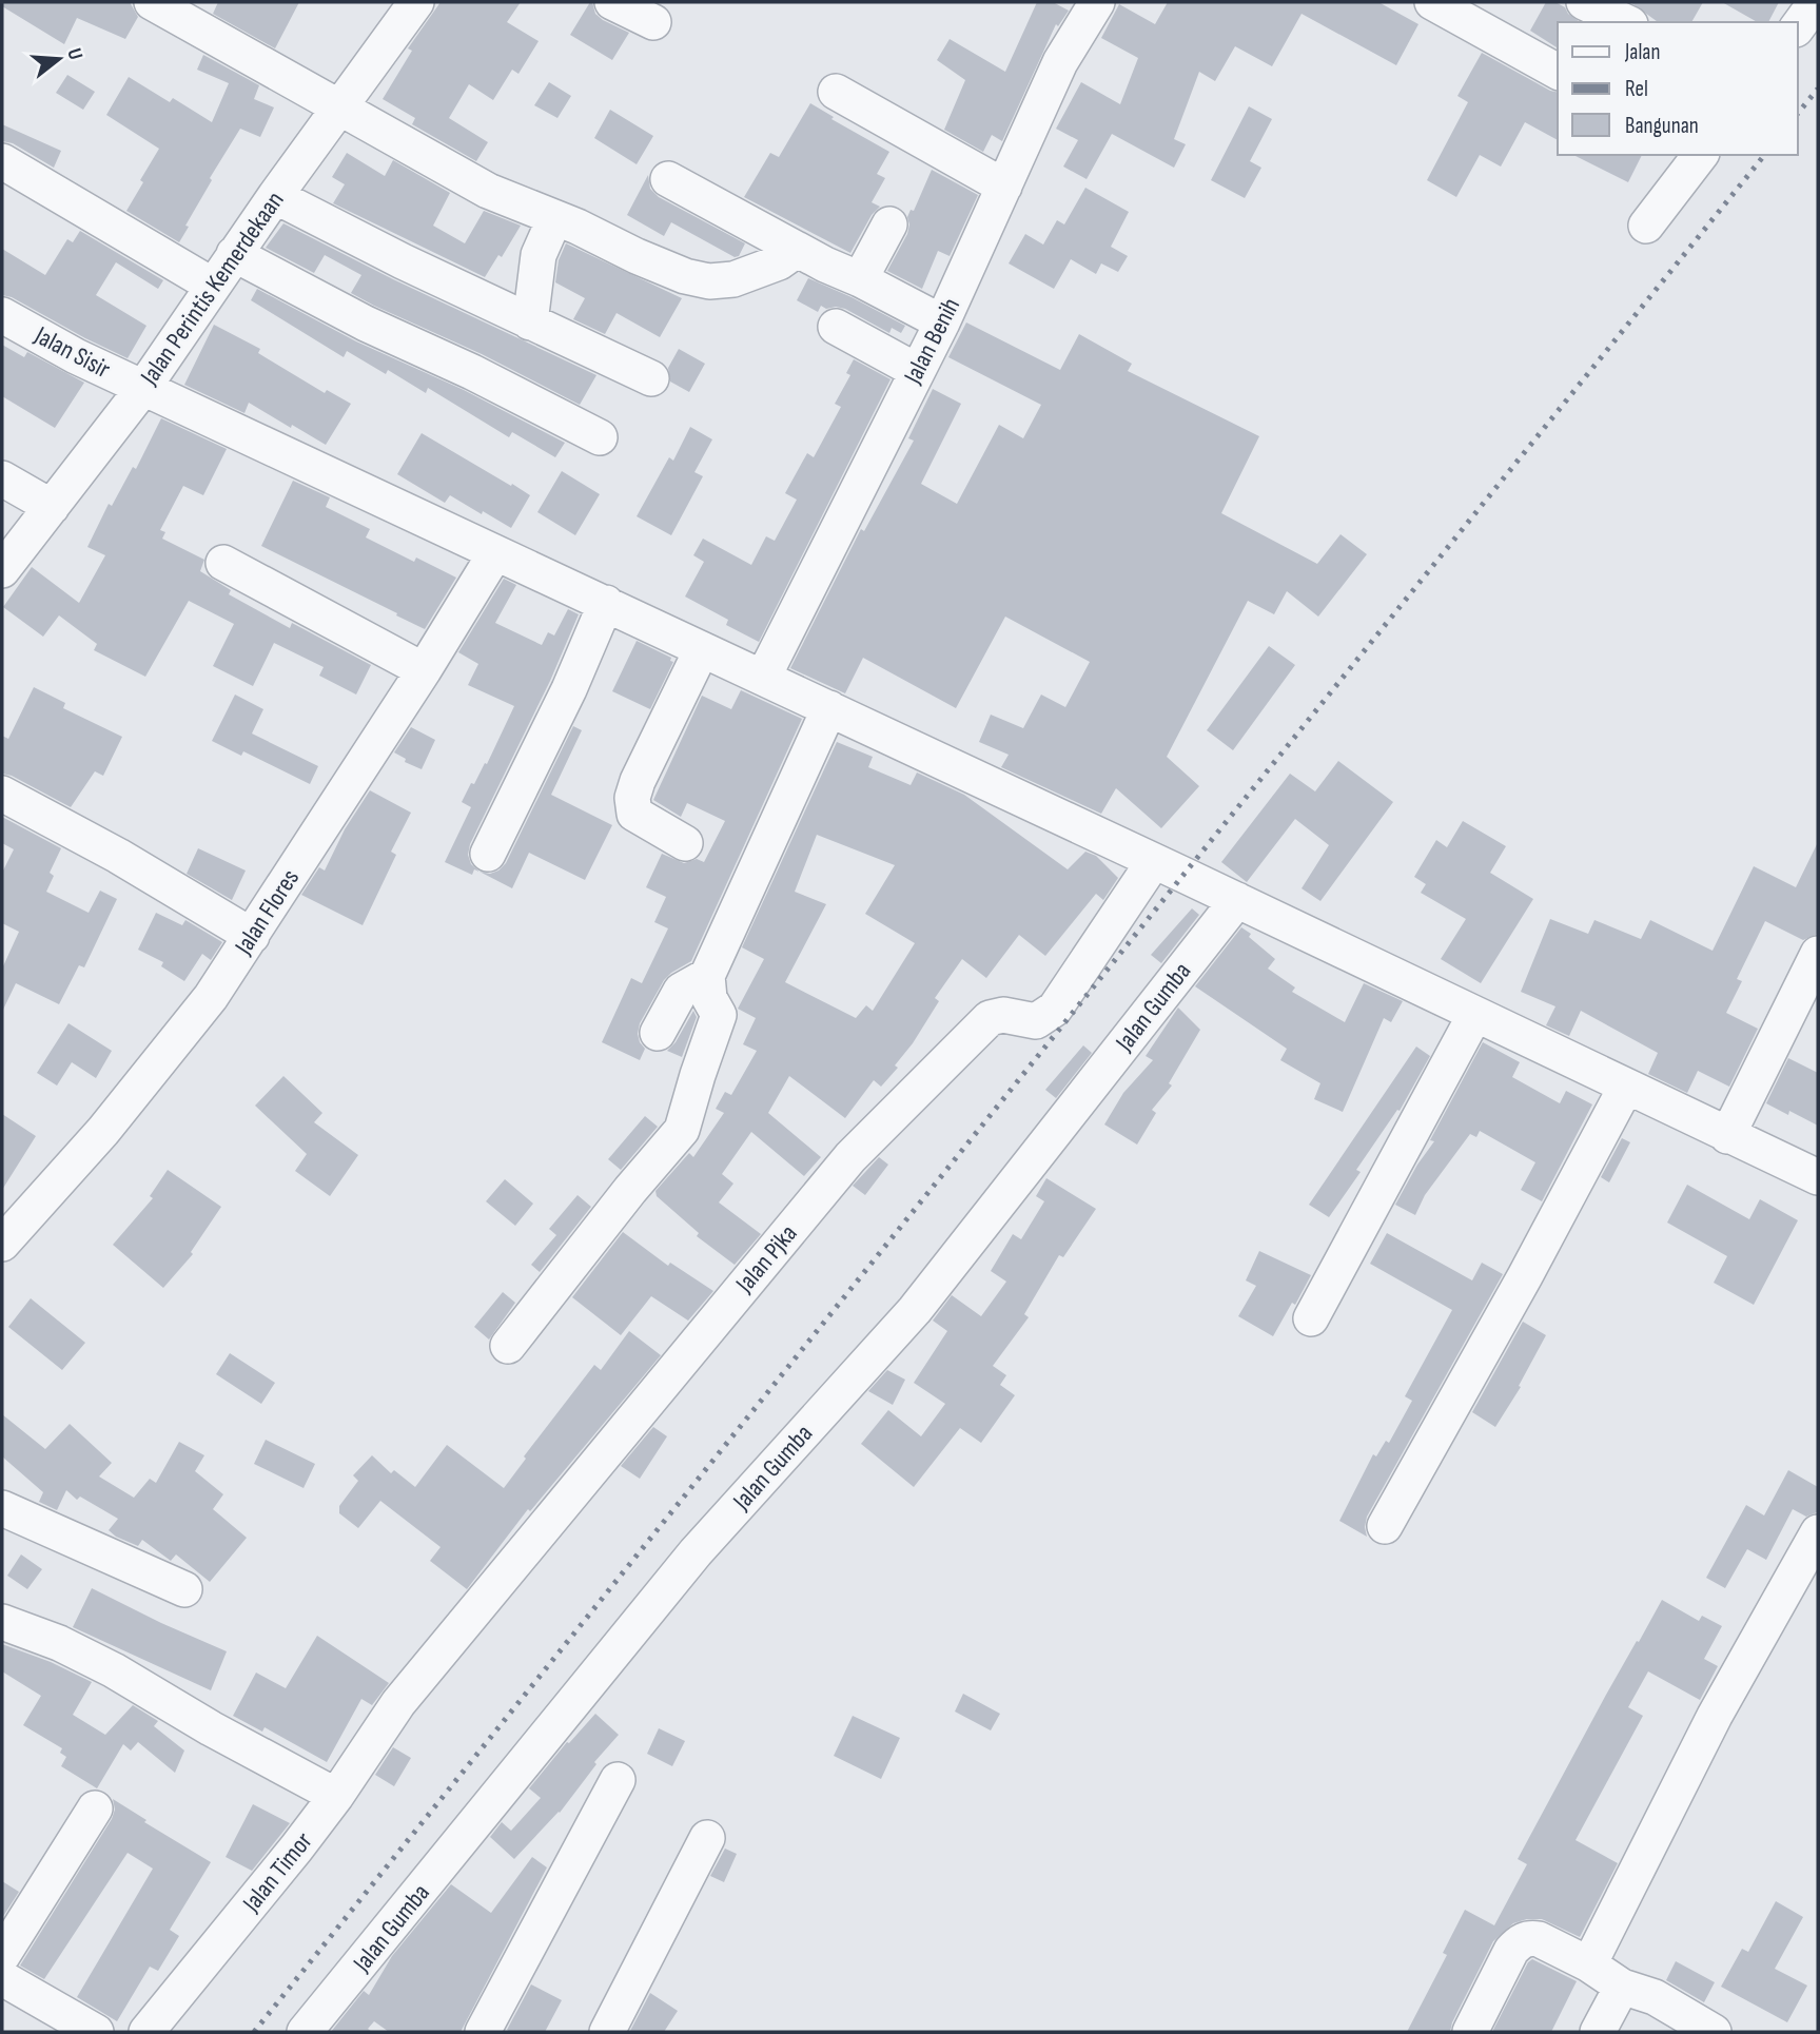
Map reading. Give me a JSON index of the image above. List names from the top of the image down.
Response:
{
  "streets": {
    "street": [
      "Jalan Perintis Kemerdekaan",
      "Jalan Benih",
      "Jalan Sisir",
      "Jalan Flores",
      "Jalan Gumba",
      "Jalan Pjka",
      "Jalan Timor"
    ]
  },
  "crossings": [
    ["Jalan Perintis Kemerdekaan", "Jalan Sisir"],
    ["Jalan Benih", "Jalan Sisir"],
    ["Jalan Sisir", "Jalan Flores"],
    ["Jalan Sisir", "Jalan Gumba"],
    ["Jalan Sisir", "Jalan Pjka"],
    ["Jalan Pjka", "Jalan Timor"]
  ],
  "legend": ["Jalan", "Rel", "Bangunan"],
  "north": "right"
}
